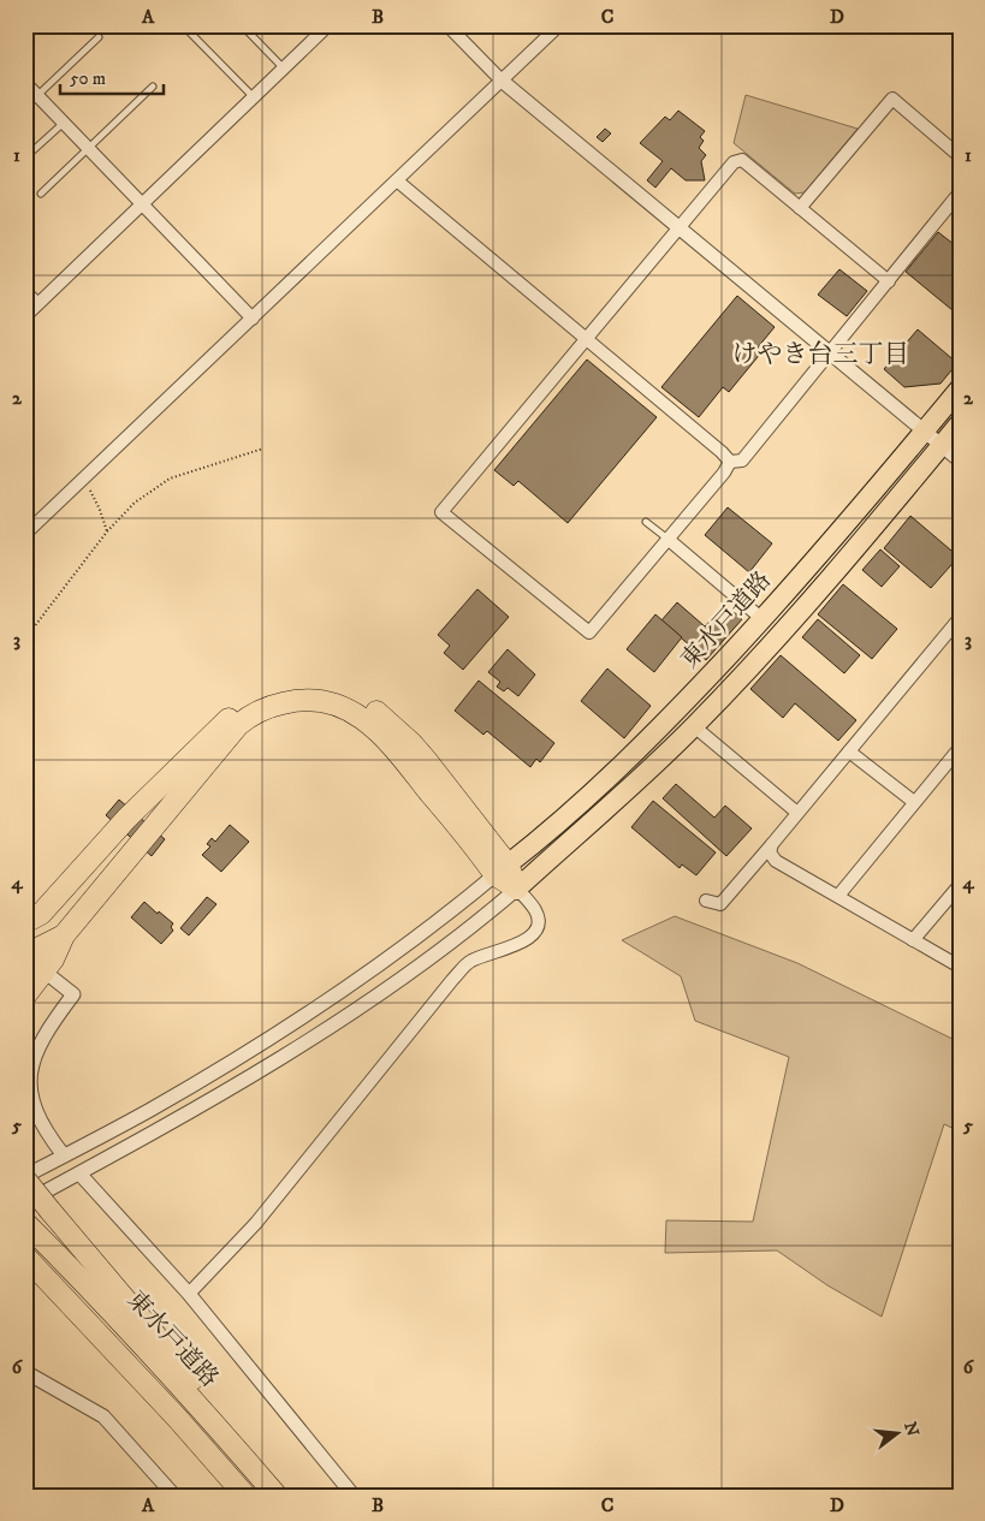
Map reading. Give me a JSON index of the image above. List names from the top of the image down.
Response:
{
  "streets": {
    "highway": ["東水戸道路"]
  },
  "districts": ["けやき台三丁目"],
  "scale_bar": "50 m",
  "north": "right",
  "grid": {
    "columns": [
      "A",
      "B",
      "C",
      "D"
    ],
    "rows": [
      "1",
      "2",
      "3",
      "4",
      "5",
      "6"
    ]
  }
}
